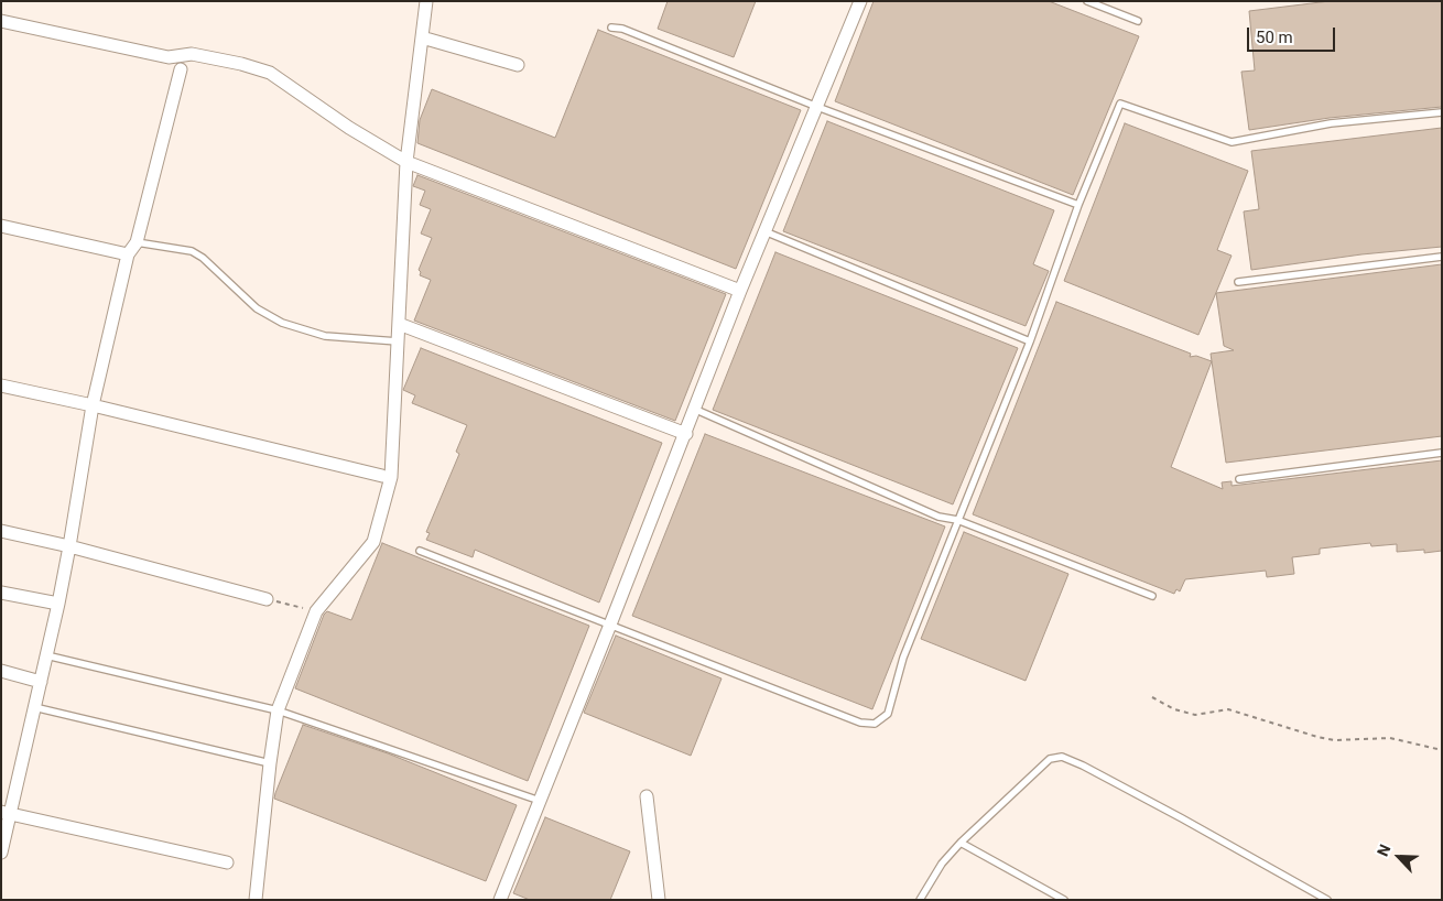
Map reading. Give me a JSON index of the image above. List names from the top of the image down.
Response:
{
  "scale_bar": "50 m",
  "north": "top left"
}
